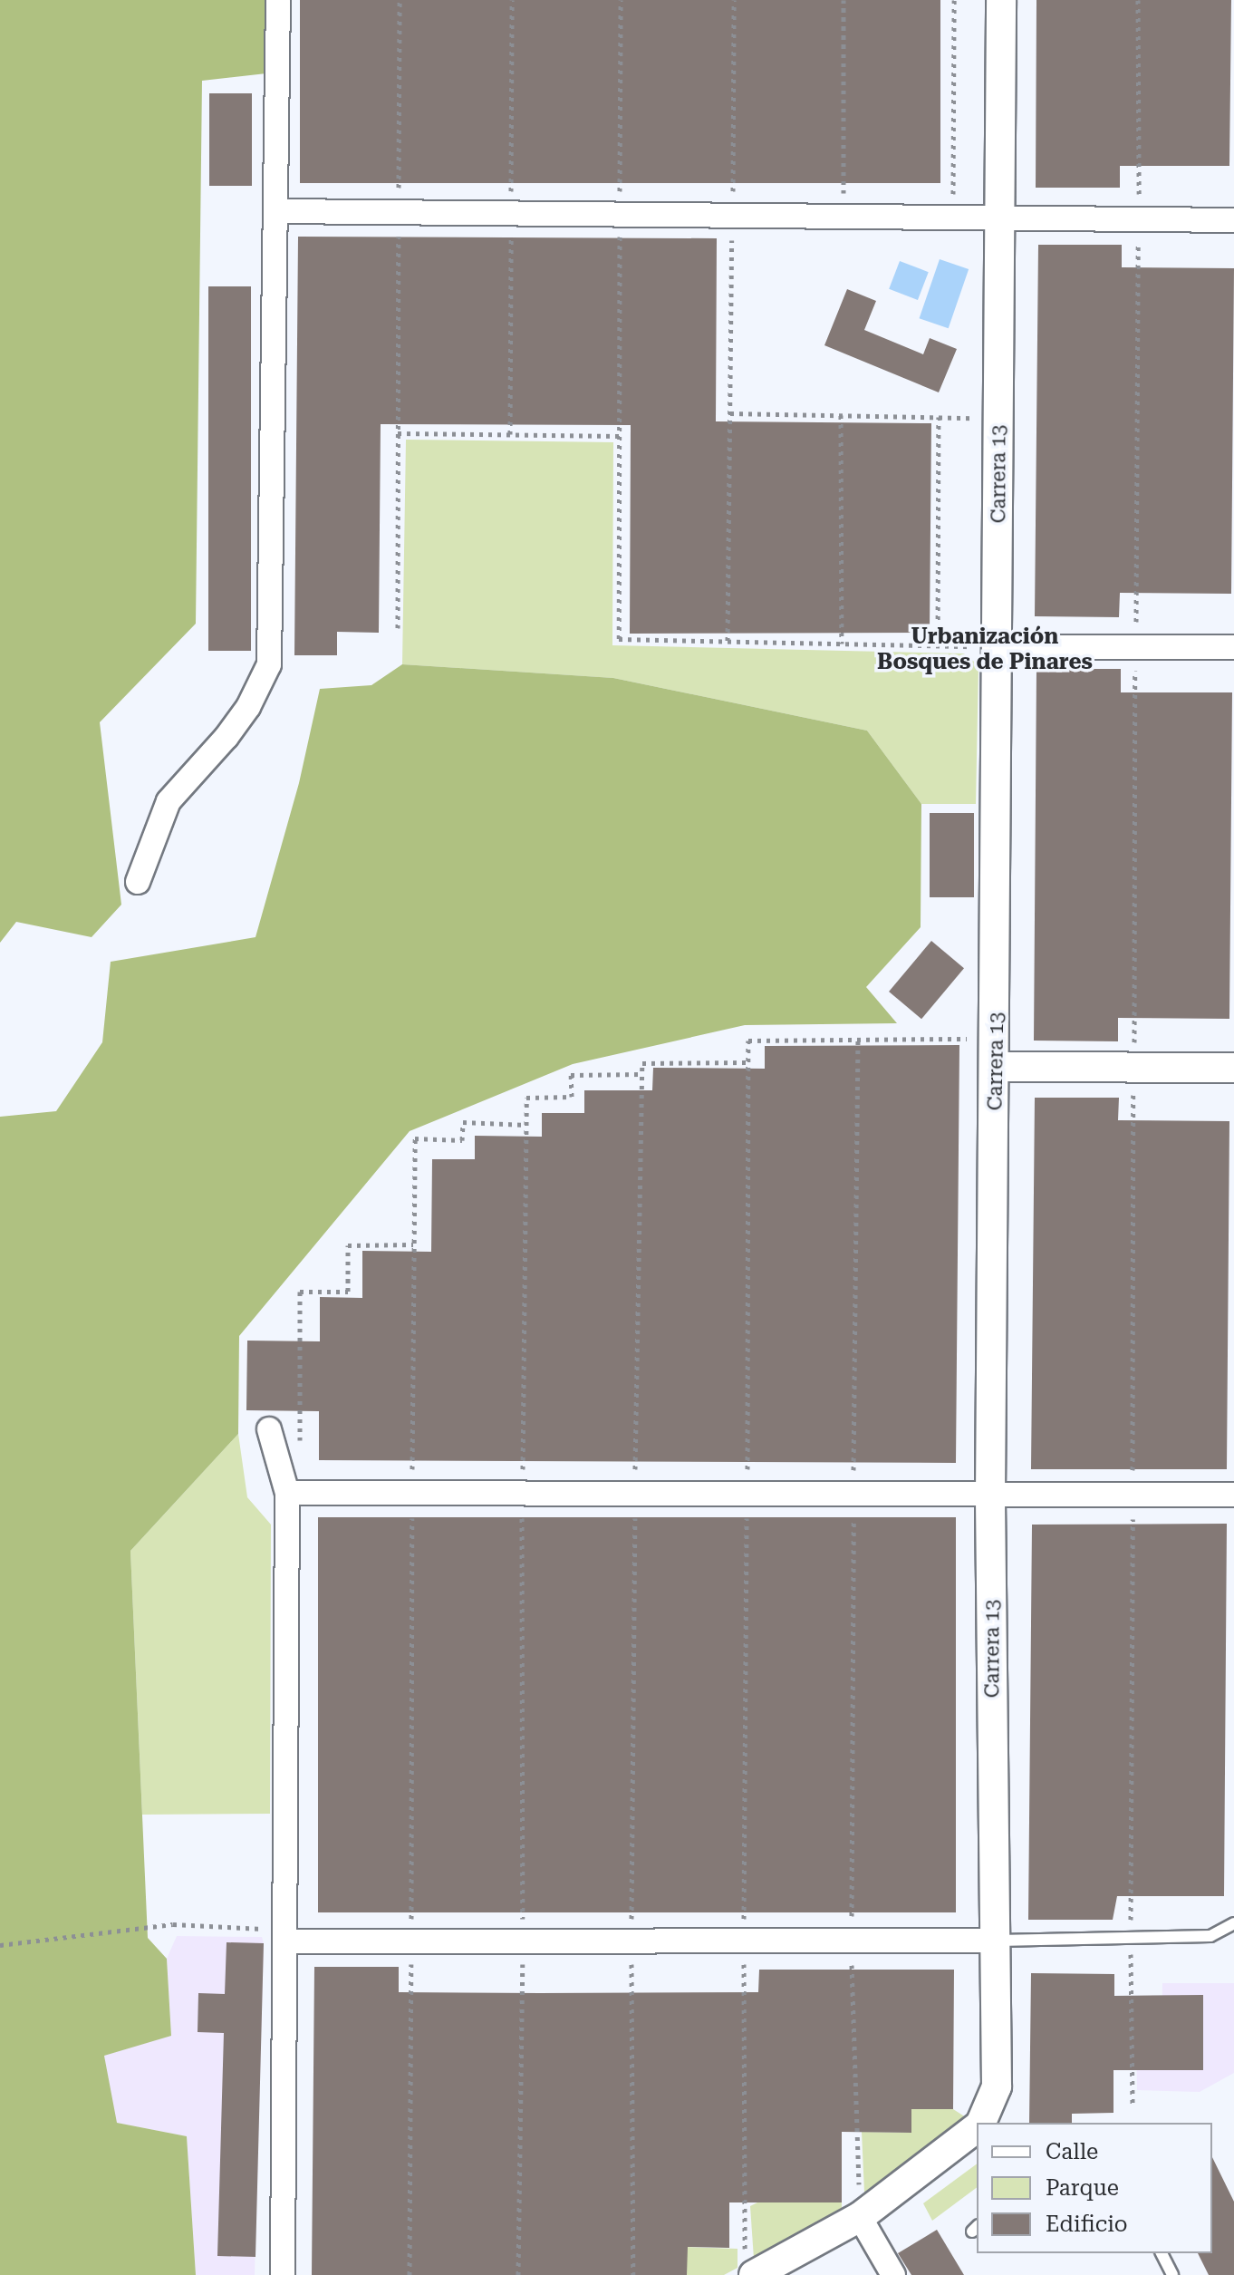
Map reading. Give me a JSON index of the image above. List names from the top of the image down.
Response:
{
  "streets": {
    "street": ["Carrera 13"]
  },
  "districts": ["Urbanización Bosques de Pinares"],
  "legend": ["Calle", "Parque", "Edificio"]
}
